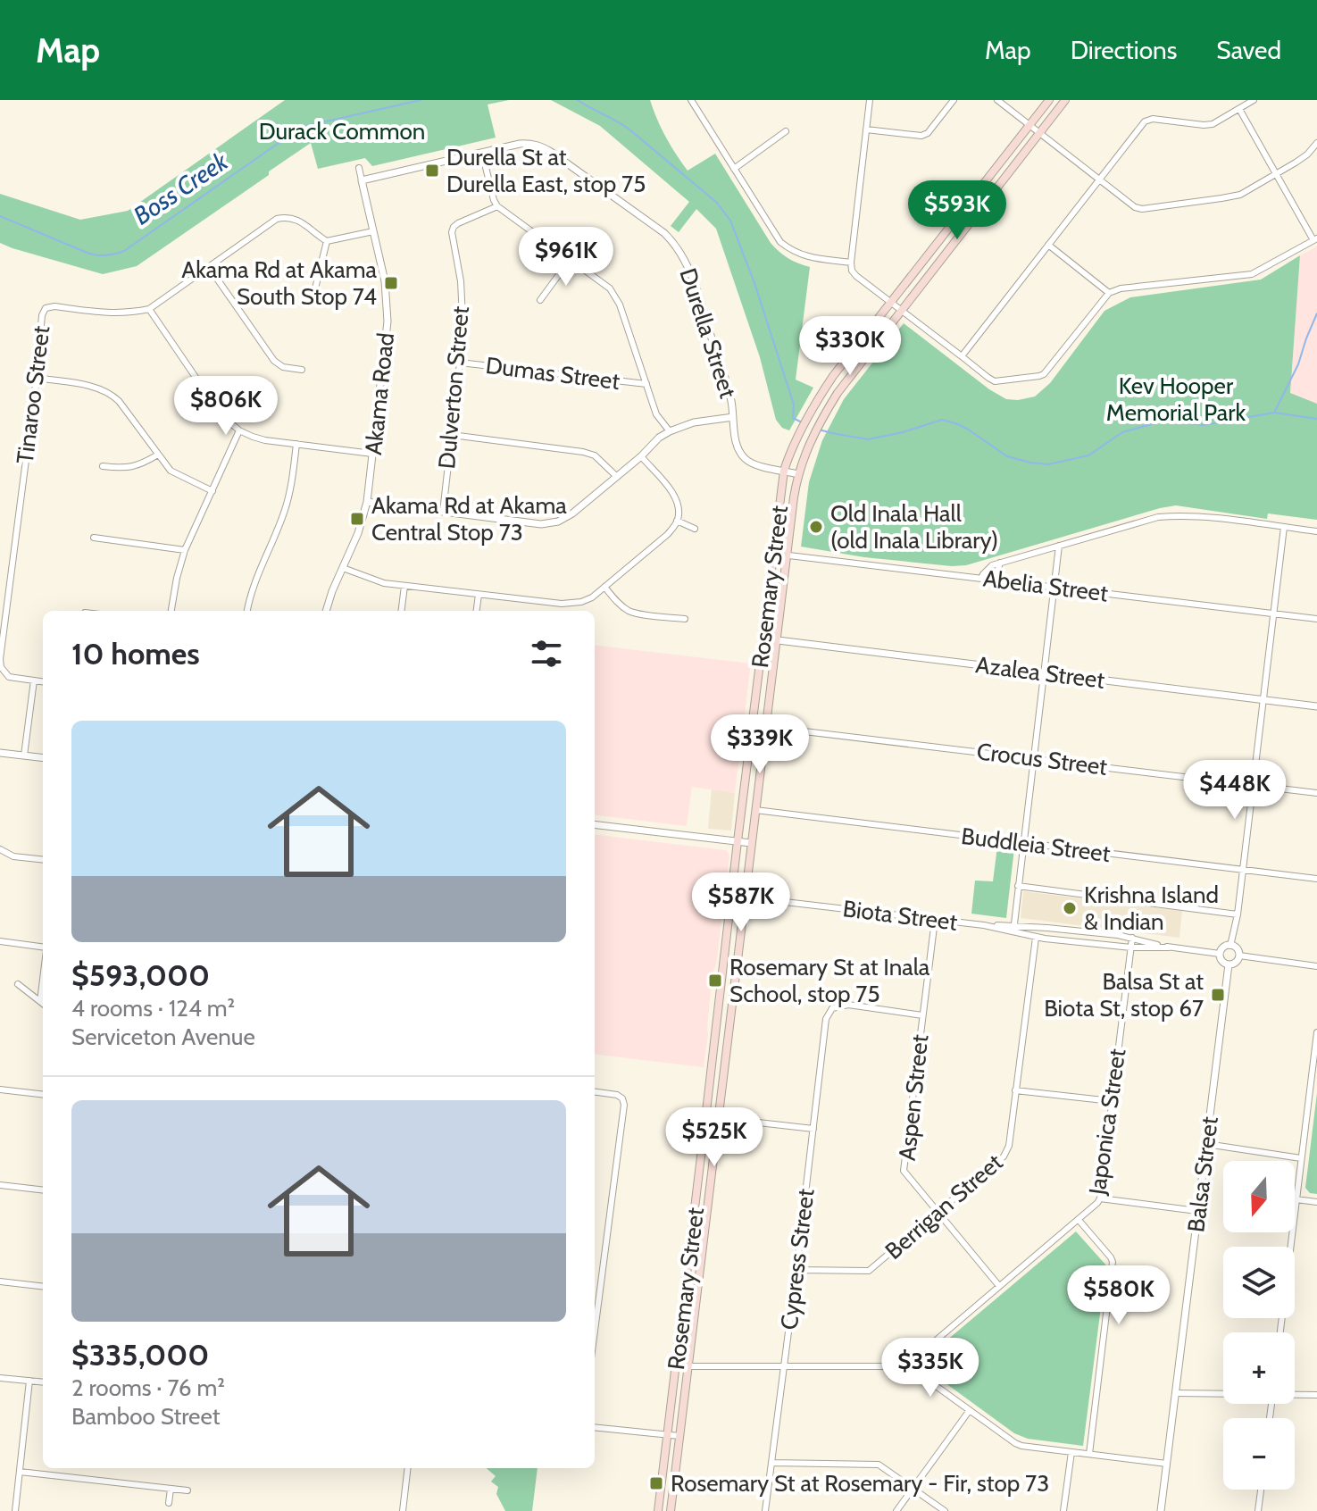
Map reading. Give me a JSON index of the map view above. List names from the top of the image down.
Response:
{
  "streets": {
    "main road": ["Rosemary Street"],
    "street": [
      "Durella Street",
      "Dumas Street",
      "Dulverton Street",
      "Akama Road",
      "Tinaroo Street",
      "Abelia Street",
      "Azalea Street",
      "Crocus Street",
      "Buddleia Street",
      "Biota Street",
      "Aspen Street",
      "Japonica Street",
      "Balsa Street",
      "Berrigan Street",
      "Cypress Street"
    ]
  },
  "crossings": [
    ["Durella Street", "Akama Road"],
    ["Durella Street", "Rosemary Street"],
    ["Dumas Street", "Dulverton Street"],
    ["Abelia Street", "Rosemary Street"],
    ["Rosemary Street", "Azalea Street"],
    ["Rosemary Street", "Crocus Street"],
    ["Rosemary Street", "Buddleia Street"],
    ["Rosemary Street", "Biota Street"],
    ["Biota Street", "Aspen Street"],
    ["Biota Street", "Japonica Street"],
    ["Biota Street", "Balsa Street"],
    ["Biota Street", "Berrigan Street"],
    ["Aspen Street", "Japonica Street"],
    ["Aspen Street", "Berrigan Street"],
    ["Aspen Street", "Cypress Street"],
    ["Berrigan Street", "Cypress Street"]
  ],
  "water": ["Boss Creek"],
  "parks": ["Durack Common", "Kev Hooper Memorial Park"],
  "places": {
    "transit": [
      "Durella St at Durella East, stop 75",
      "Akama Rd at Akama South Stop 74",
      "Akama Rd at Akama Central Stop 73",
      "Rosemary St at Inala School, stop 75",
      "Balsa St at Biota St, stop 67",
      "Rosemary St at Rosemary - Fir, stop 73"
    ],
    "other": ["Old Inala Hall (old Inala Library)", "Krishna Island & Indian"]
  },
  "north": "bottom",
  "page": {
    "header": "Map",
    "nav": ["Map", "Directions", "Saved"],
    "price": [
      "$593K",
      "$961K",
      "$330K",
      "$806K",
      "$339K",
      "$448K",
      "$587K",
      "$525K",
      "$580K",
      "$335K"
    ],
    "heading": "10 homes",
    "list": [
      {
        "name": "$593,000",
        "note": "4 rooms · 124 m² · Serviceton Avenue"
      },
      {
        "name": "$335,000",
        "note": "2 rooms · 76 m² · Bamboo Street"
      }
    ],
    "map_buttons": ["+", "−"]
  }
}
